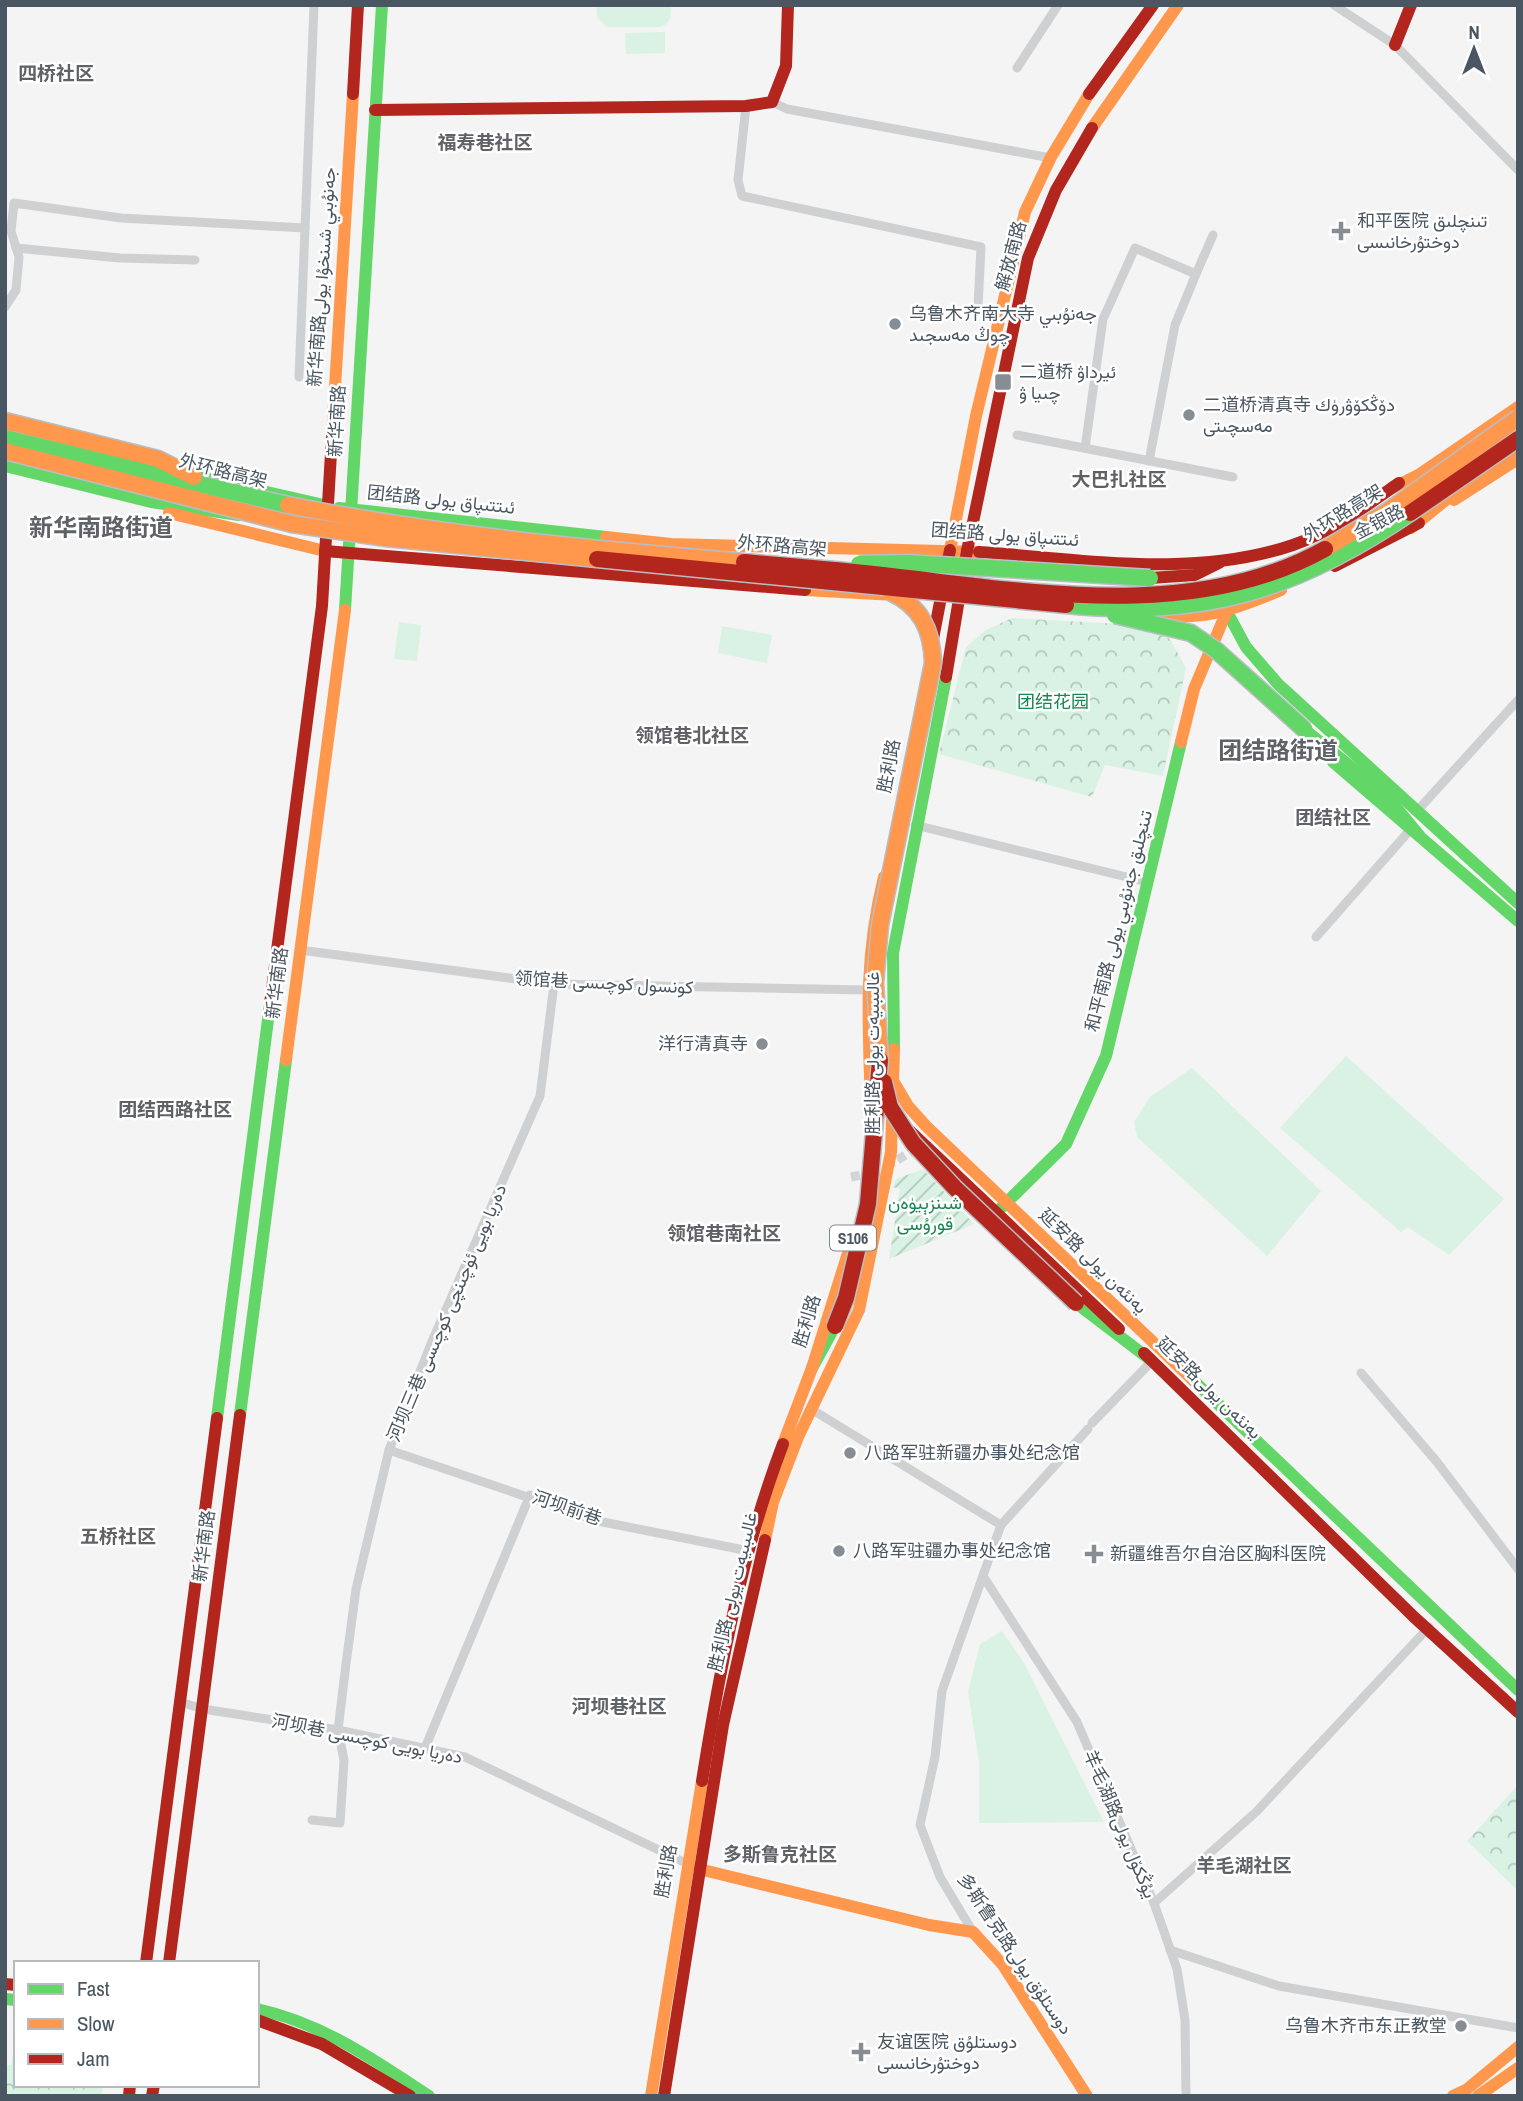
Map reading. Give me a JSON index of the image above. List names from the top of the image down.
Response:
{
  "streets": {
    "main road": [
      "解放南路",
      "新华南路جەنۇبىي شىنخۇا يولى",
      "新华南路",
      "外环路高架",
      "团结路 ئىتتىپاق يولى",
      "金银路",
      "胜利路",
      "和平南路 تىنچلىق جەنۇبىي يولى",
      "胜利路 غالىبىيەت يولى",
      "S106",
      "延安路 يەنئەن يولى",
      "延安路يەنئەن يولى",
      "多斯鲁克路دوستلۇق يولى"
    ],
    "street": [
      "领馆巷 كونسول كوچىسى",
      "河坝三巷 دەريا بويى ئۈچىنچى كوچىسى",
      "河坝前巷",
      "河坝巷 دەريا بويى كوچىسى",
      "羊毛湖路يۇڭكۆل يولى"
    ]
  },
  "crossings": [
    ["解放南路", "团结路 ئىتتىپاق يولى"],
    ["解放南路", "胜利路 غالىبىيەت يولى"],
    ["新华南路جەنۇبىي شىنخۇا يولى", "新华南路"],
    ["新华南路جەنۇبىي شىنخۇا يولى", "团结路 ئىتتىپاق يولى"],
    ["新华南路", "团结路 ئىتتىپاق يولى"],
    ["新华南路", "领馆巷 كونسول كوچىسى"],
    ["新华南路", "河坝巷 دەريا بويى كوچىسى"],
    ["团结路 ئىتتىپاق يولى", "金银路"],
    ["团结路 ئىتتىپاق يولى", "胜利路"],
    ["团结路 ئىتتىپاق يولى", "胜利路 غالىبىيەت يولى"],
    ["金银路", "和平南路 تىنچلىق جەنۇبىي يولى"],
    ["胜利路", "领馆巷 كونسول كوچىسى"],
    ["胜利路", "胜利路 غالىبىيەت يولى"],
    ["胜利路", "延安路يەنئەن يولى"],
    ["胜利路", "河坝前巷"],
    ["胜利路", "河坝巷 دەريا بويى كوچىسى"],
    ["和平南路 تىنچلىق جەنۇبىي يولى", "延安路 يەنئەن يولى"],
    ["和平南路 تىنچلىق جەنۇبىي يولى", "延安路يەنئەن يولى"],
    ["领馆巷 كونسول كوچىسى", "河坝三巷 دەريا بويى ئۈچىنچى كوچىسى"],
    ["胜利路 غالىبىيەت يولى", "延安路 يەنئەن يولى"],
    ["胜利路 غالىبىيەت يولى", "延安路يەنئەن يولى"],
    ["胜利路 غالىبىيەت يولى", "河坝巷 دەريا بويى كوچىسى"],
    ["延安路 يەنئەن يولى", "延安路يەنئەن يولى"],
    ["河坝三巷 دەريا بويى ئۈچىنچى كوچىسى", "河坝前巷"],
    ["河坝三巷 دەريا بويى ئۈچىنچى كوچىسى", "河坝巷 دەريا بويى كوچىسى"],
    ["羊毛湖路يۇڭكۆل يولى", "多斯鲁克路دوستلۇق يولى"]
  ],
  "districts": [
    "四桥社区",
    "福寿巷社区",
    "大巴扎社区",
    "新华南路街道",
    "领馆巷北社区",
    "团结路街道",
    "团结社区",
    "团结西路社区",
    "领馆巷南社区",
    "五桥社区",
    "河坝巷社区",
    "多斯鲁克社区",
    "羊毛湖社区"
  ],
  "parks": ["团结花园", "شىنزېيۈەن قورۇسى"],
  "places": {
    "health": ["和平医院 تىنچلىق دوختۇرخانىسى", "新疆维吾尔自治区胸科医院", "友谊医院 دوستلۇق دوختۇرخانىسى"],
    "other": [
      "乌鲁木齐南大寺 جەنۇبىي چوڭ مەسجىد",
      "二道桥清真寺 دۆڭكۆۋرۈك مەسچىتى",
      "洋行清真寺",
      "八路军驻新疆办事处纪念馆",
      "八路军驻疆办事处纪念馆",
      "乌鲁木齐市东正教堂"
    ],
    "transit": ["二道桥 ئيرداۋ چىيا ۋ"]
  },
  "legend": ["Fast", "Slow", "Jam"],
  "north": "top"
}
